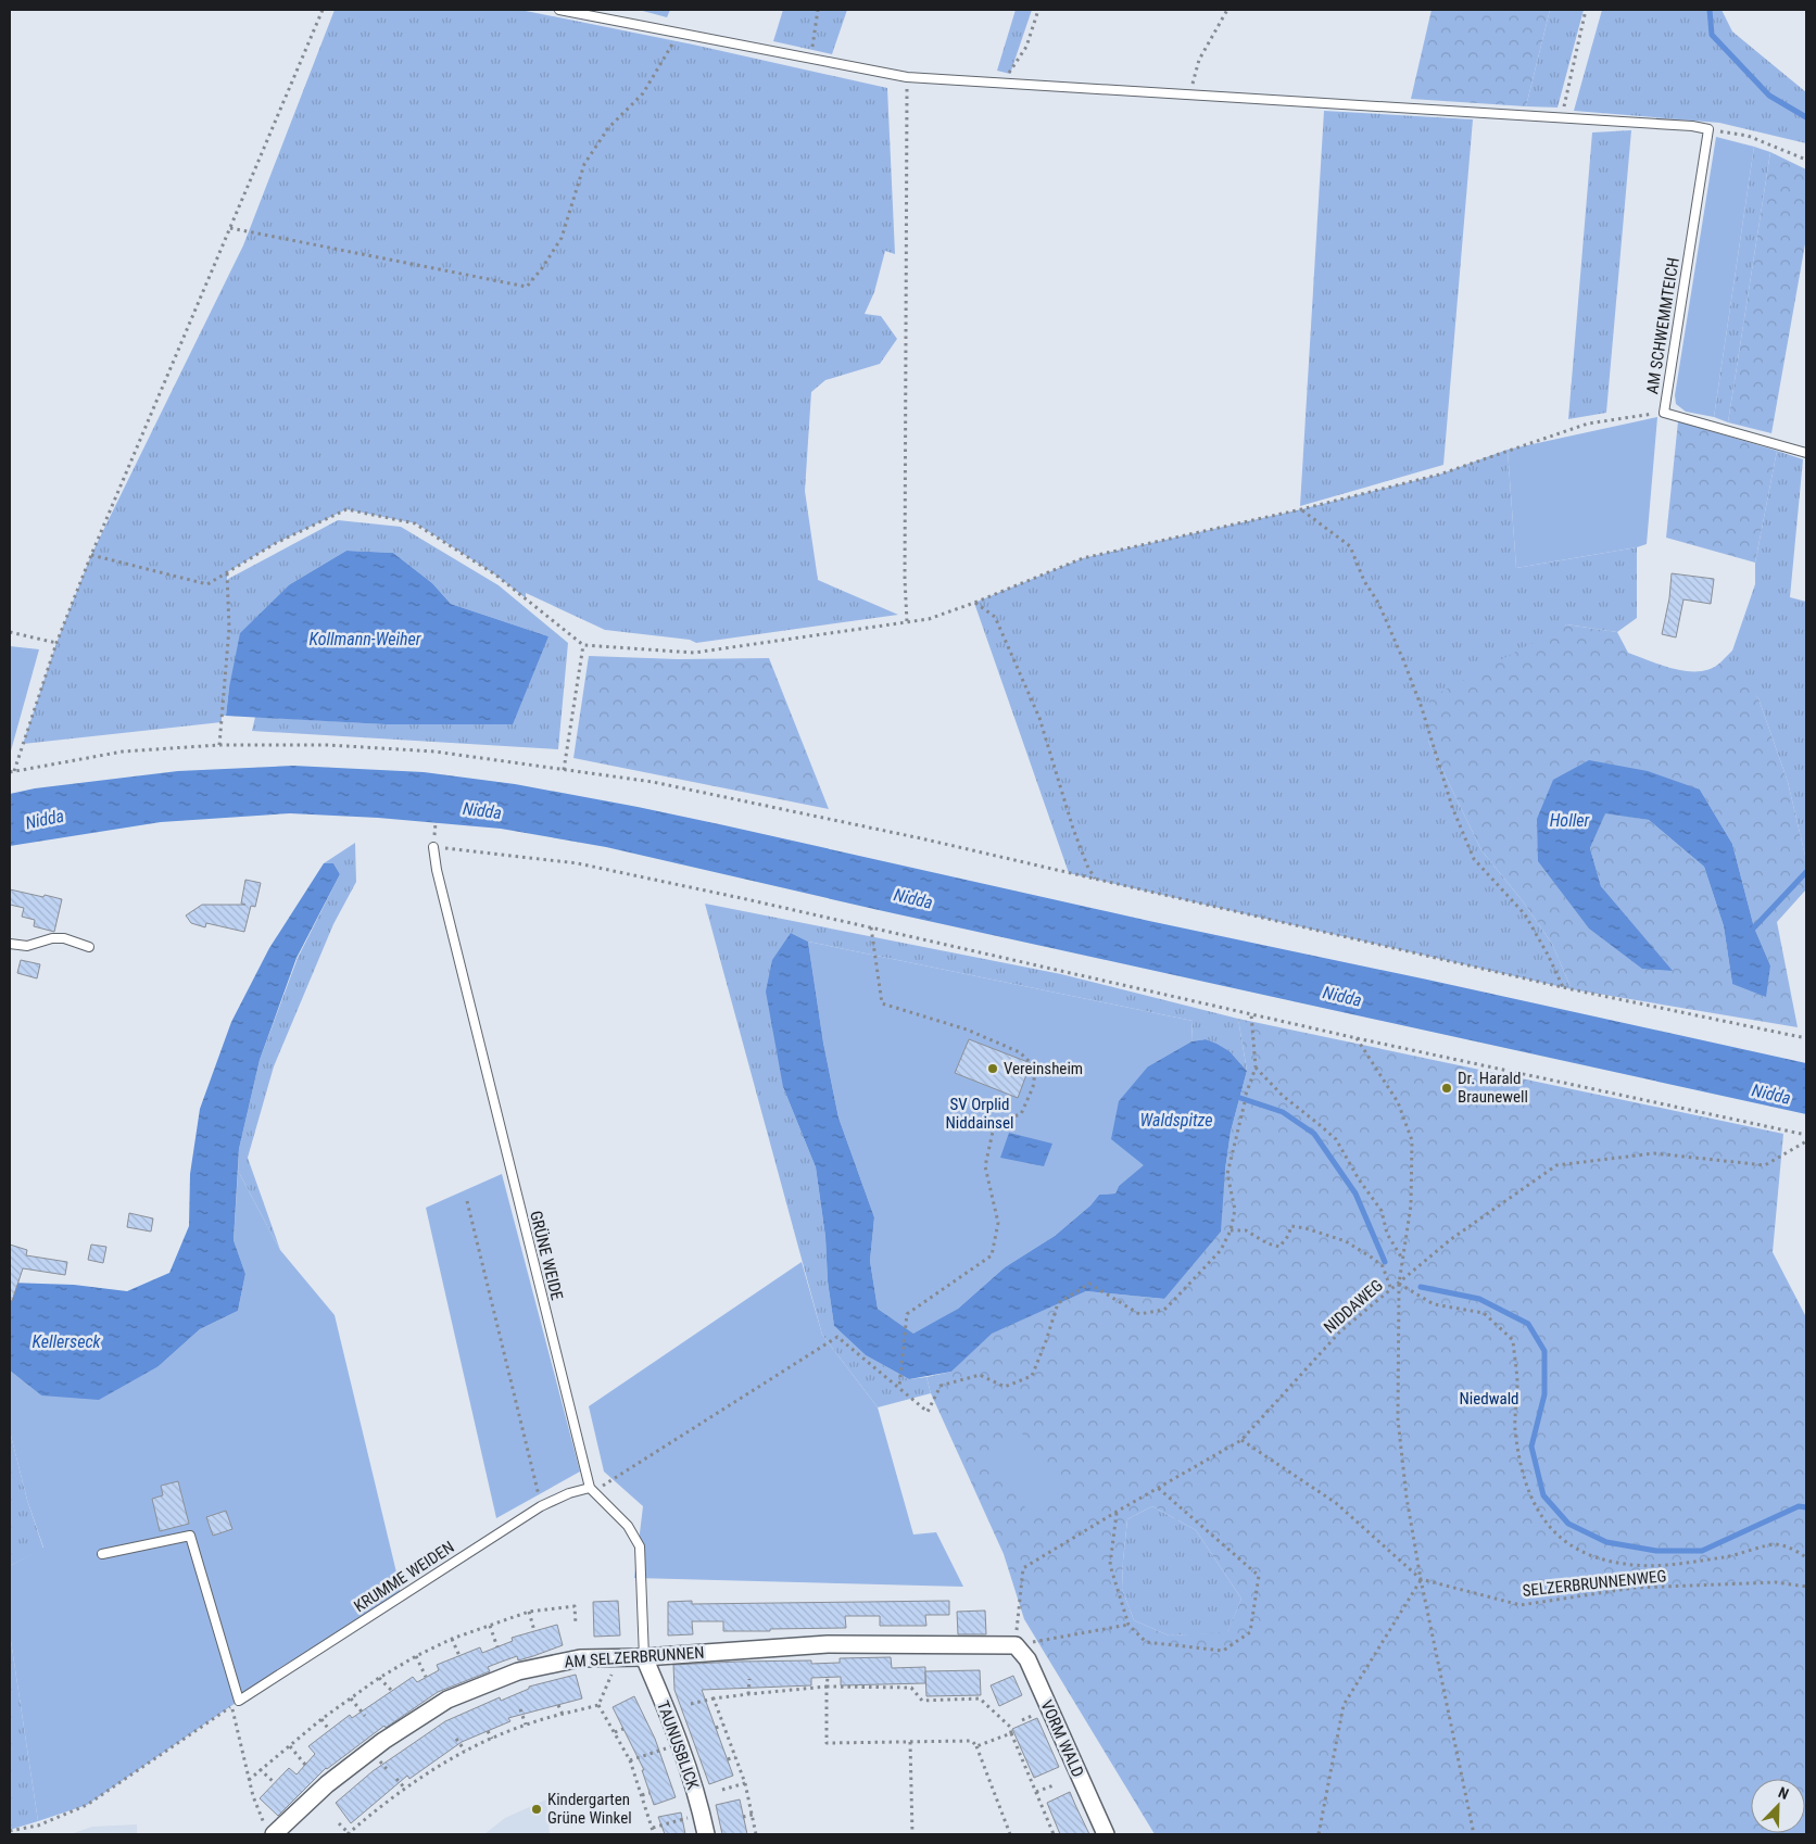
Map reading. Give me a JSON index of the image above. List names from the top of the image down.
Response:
{
  "streets": {
    "street": ["AM SELZERBRUNNEN", "VORM WALD", "TAUNUSBLICK"],
    "lane": ["AM SCHWEMMTEICH", "GRÜNE WEIDE", "KRUMME WEIDEN"],
    "path": ["NIDDAWEG", "SELZERBRUNNENWEG"]
  },
  "crossings": [
    ["GRÜNE WEIDE", "KRUMME WEIDEN"],
    ["NIDDAWEG", "SELZERBRUNNENWEG"],
    ["NIDDAWEG", "AM SELZERBRUNNEN"],
    ["NIDDAWEG", "VORM WALD"],
    ["AM SELZERBRUNNEN", "VORM WALD"],
    ["AM SELZERBRUNNEN", "TAUNUSBLICK"]
  ],
  "water": [
    "Kollmann-Weiher",
    "Nidda",
    "Holler",
    "Waldspitze",
    "Kellerseck"
  ],
  "parks": ["SV Orplid Niddainsel", "Niedwald"],
  "places": ["Vereinsheim", "Dr. Harald Braunewell", "Kindergarten Grüne Winkel"],
  "north": "top right"
}
